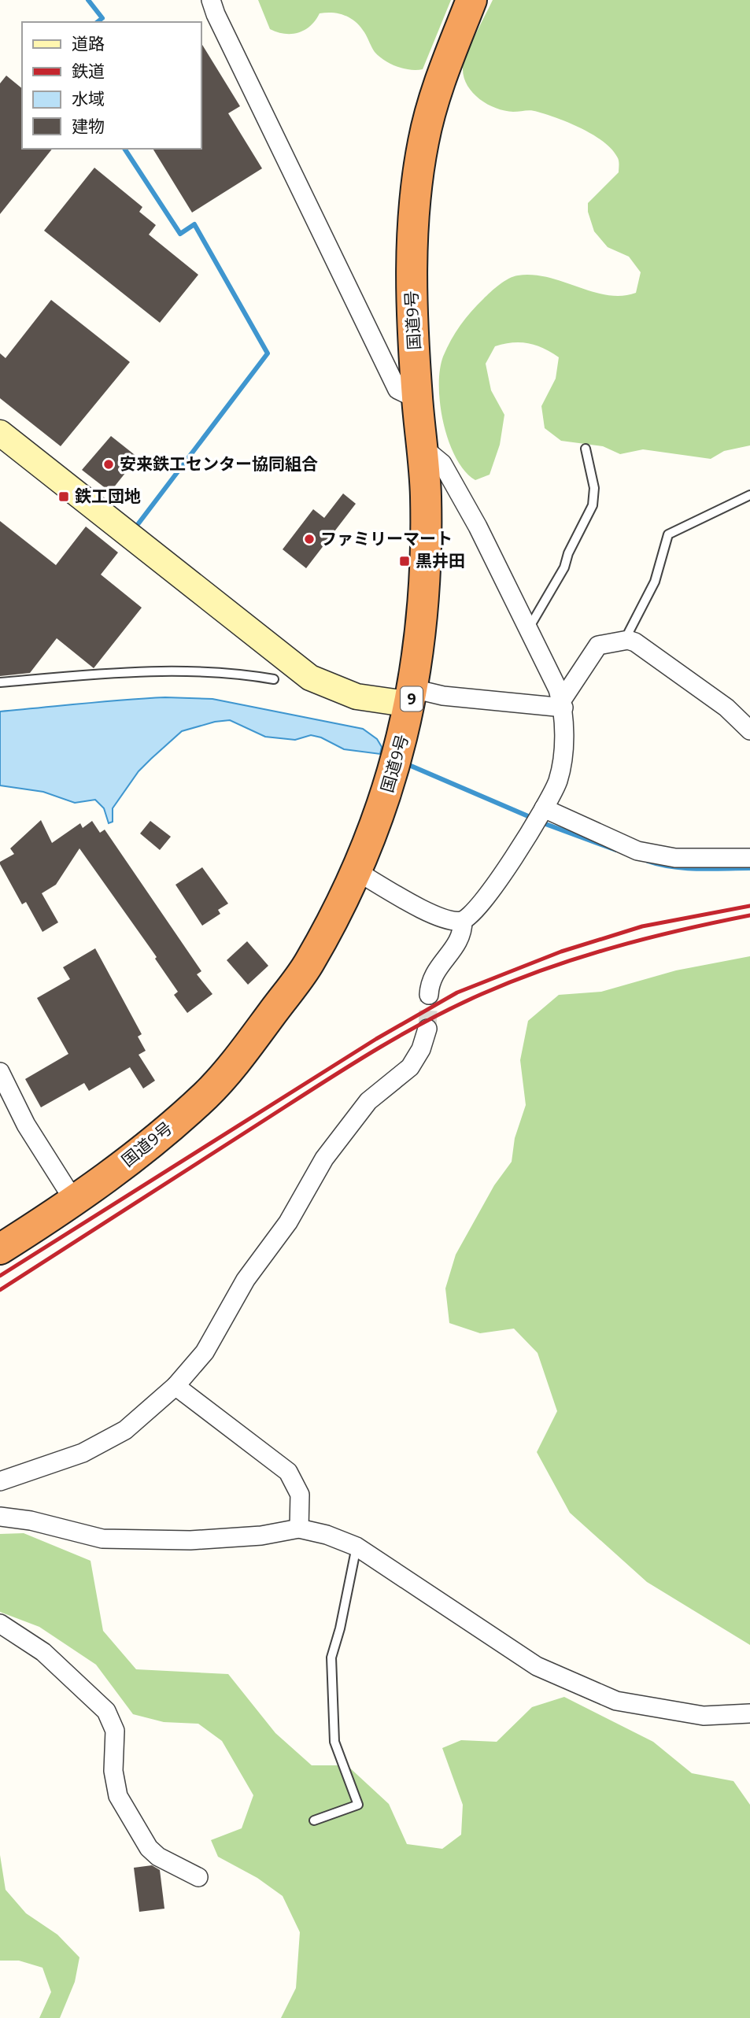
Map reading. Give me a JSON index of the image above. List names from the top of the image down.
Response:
{
  "streets": {
    "highway": ["国道9号", "9"]
  },
  "places": {
    "other": ["安来鉄工センター協同組合", "ファミリーマート"],
    "transit": ["鉄工団地", "黒井田"]
  },
  "legend": [
    "道路",
    "鉄道",
    "水域",
    "建物"
  ]
}
